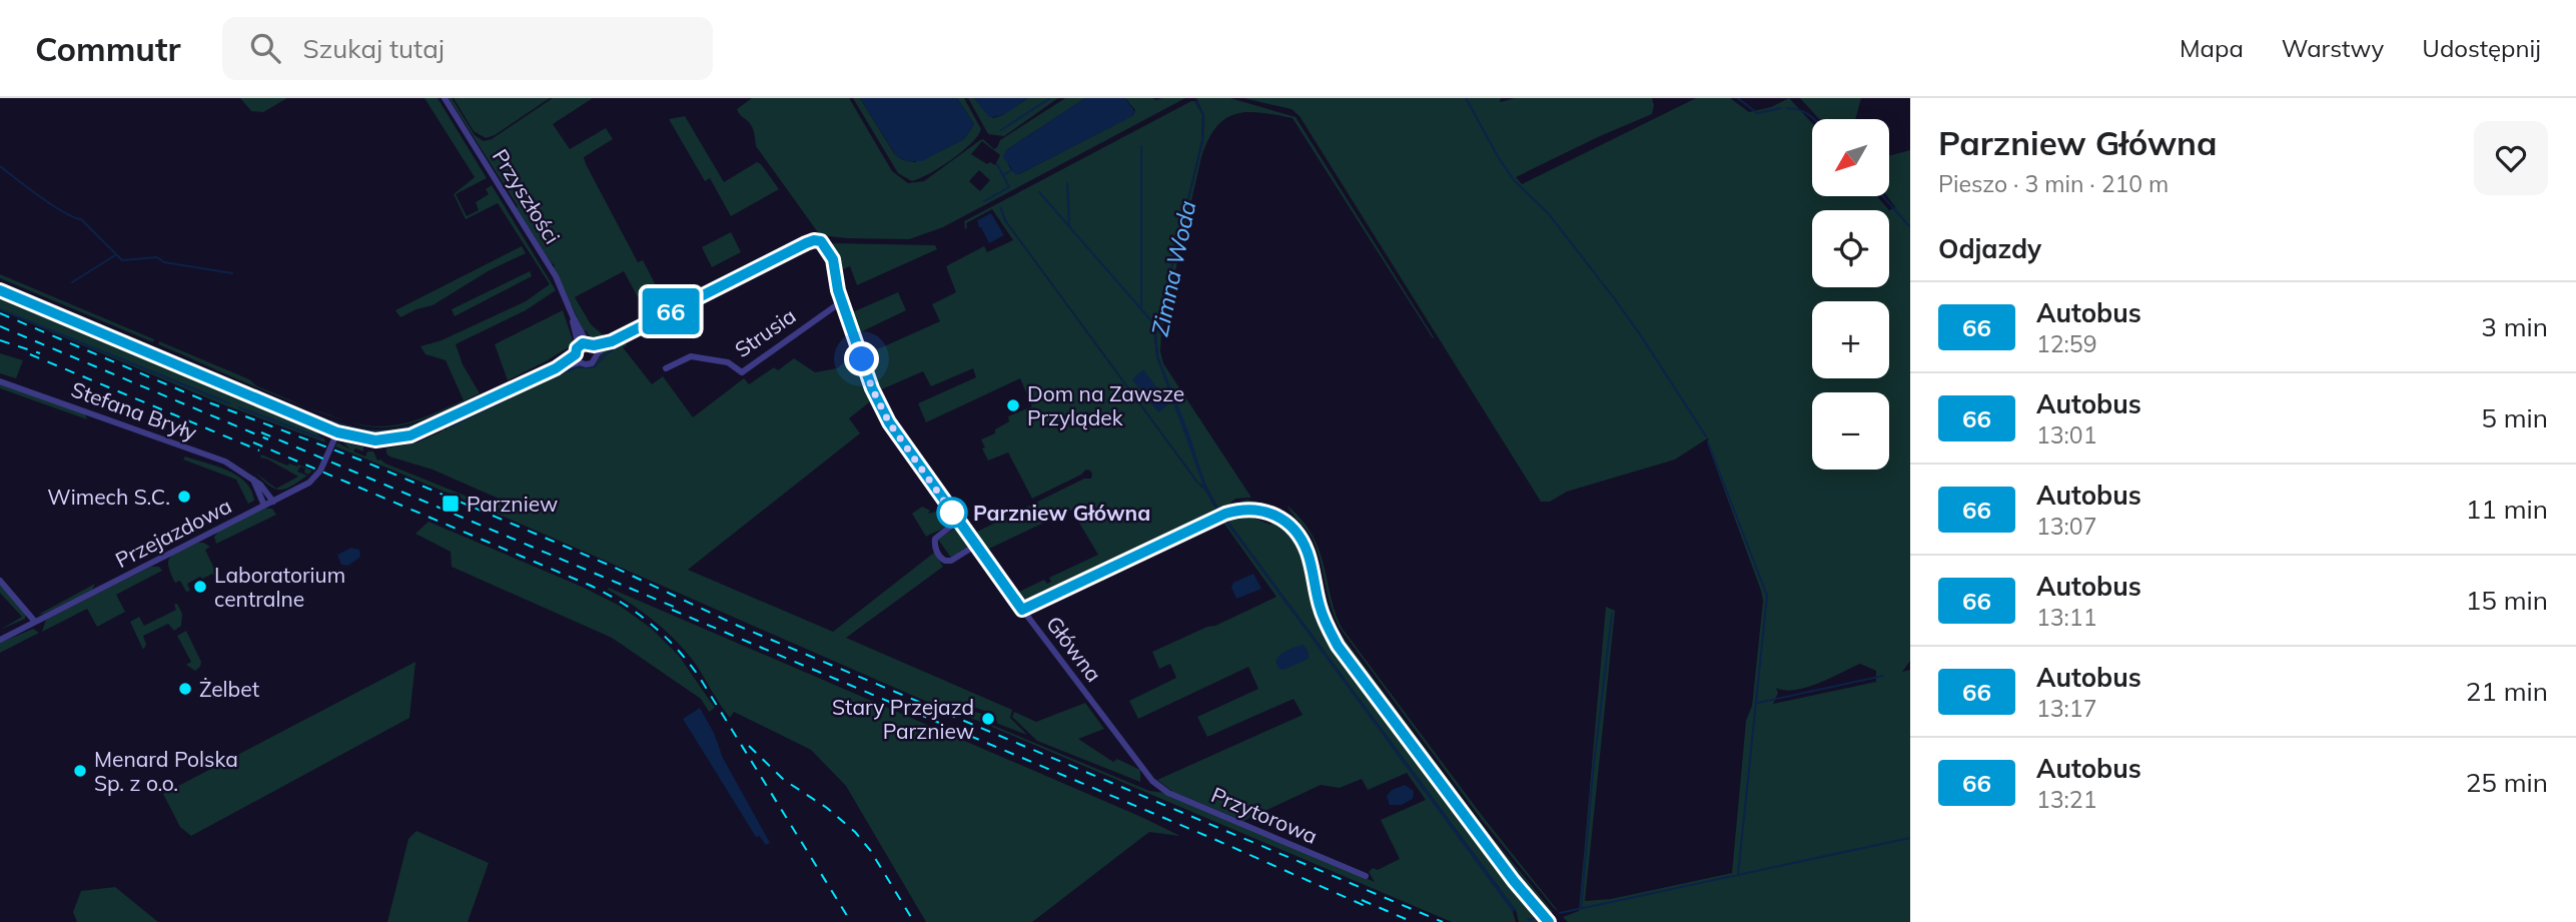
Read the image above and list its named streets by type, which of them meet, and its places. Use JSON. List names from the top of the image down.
{
  "streets": {
    "street": [
      "Przyszłości",
      "Strusia",
      "Stefana Bryły",
      "Przejazdowa",
      "Główna",
      "Przytorowa"
    ]
  },
  "crossings": [
    ["Strusia", "Główna"],
    ["Stefana Bryły", "Przejazdowa"],
    ["Główna", "Przytorowa"]
  ],
  "water": ["Zimna Woda"],
  "places": {
    "other": [
      "Dom na Zawsze Przylądek",
      "Wimech S.C.",
      "Parzniew Główna",
      "Laboratorium centralne",
      "Żelbet",
      "Stary Przejazd Parzniew",
      "Menard Polska Sp. z o.o."
    ],
    "transit": ["Parzniew"]
  },
  "lines": ["bus line 66"],
  "north": "bottom left",
  "page": {
    "header": "Commutr",
    "search": "Szukaj tutaj",
    "nav": ["Mapa", "Warstwy", "Udostępnij"],
    "on_map": "66",
    "heading": [
      ["Parzniew Główna", "Pieszo · 3 min · 210 m"],
      "Odjazdy"
    ],
    "map_buttons": ["+", "−"],
    "list": [
      {
        "mark": "66",
        "name": "Autobus",
        "note": "12:59",
        "value": "3 min"
      },
      {
        "mark": "66",
        "name": "Autobus",
        "note": "13:01",
        "value": "5 min"
      },
      {
        "mark": "66",
        "name": "Autobus",
        "note": "13:07",
        "value": "11 min"
      },
      {
        "mark": "66",
        "name": "Autobus",
        "note": "13:11",
        "value": "15 min"
      },
      {
        "mark": "66",
        "name": "Autobus",
        "note": "13:17",
        "value": "21 min"
      },
      {
        "mark": "66",
        "name": "Autobus",
        "note": "13:21",
        "value": "25 min"
      }
    ]
  }
}
